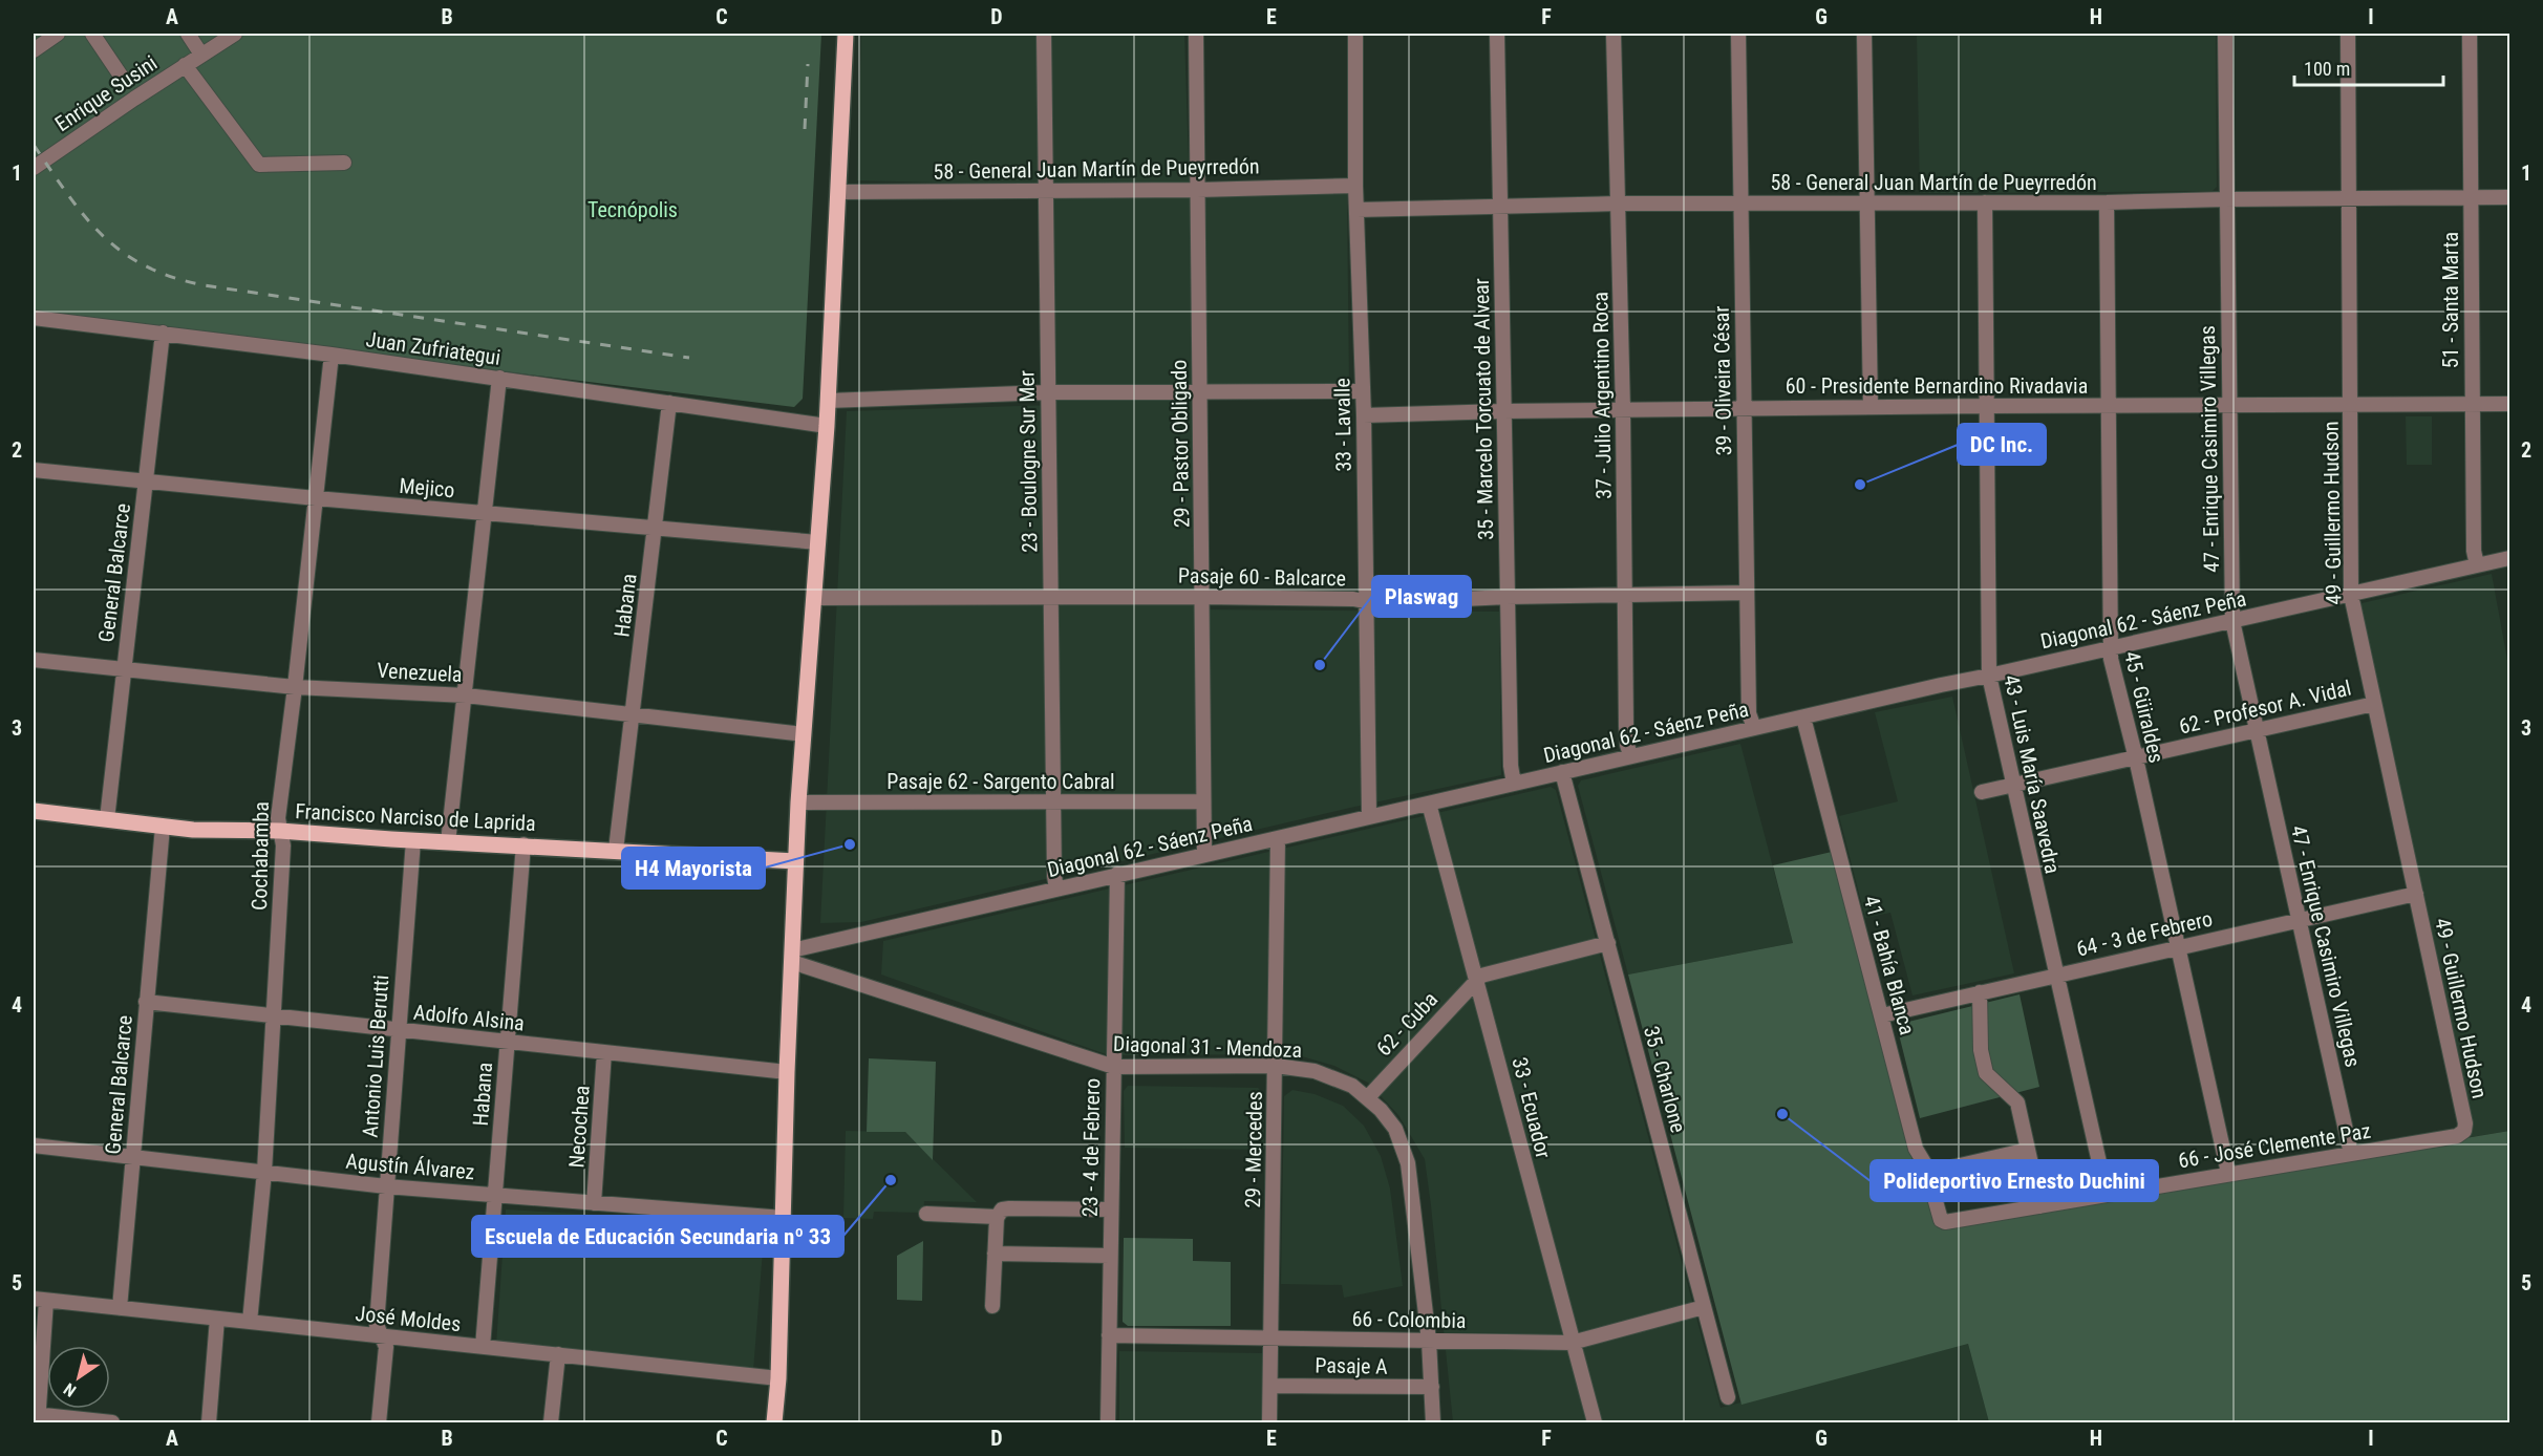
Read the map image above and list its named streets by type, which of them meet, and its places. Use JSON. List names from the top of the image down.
{
  "streets": {
    "main road": ["Francisco Narciso de Laprida"],
    "street": [
      "Enrique Susini",
      "58 - General Juan Martín de Pueyrredón",
      "51 - Santa Marta",
      "Juan Zufriategui",
      "39 - Oliveira César",
      "60 - Presidente Bernardino Rivadavia",
      "37 - Julio Argentino Roca",
      "35 - Marcelo Torcuato de Alvear",
      "33 - Lavalle",
      "29 - Pastor Obligado",
      "47 - Enrique Casimiro Villegas",
      "23 - Boulogne Sur Mer",
      "Mejico",
      "49 - Guillermo Hudson",
      "General Balcarce",
      "Pasaje 60 - Balcarce",
      "Habana",
      "Diagonal 62 - Sáenz Peña",
      "Venezuela",
      "45 - Güiraldes",
      "62 - Profesor A. Vidal",
      "43 - Luis María Saavedra",
      "Pasaje 62 - Sargento Cabral",
      "Cochabamba",
      "64 - 3 de Febrero",
      "41 - Bahía Blanca",
      "Adolfo Alsina",
      "62 - Cuba",
      "Diagonal 31 - Mendoza",
      "Antonio Luis Berutti",
      "35 - Charlone",
      "33 - Ecuador",
      "Necochea",
      "66 - José Clemente Paz",
      "23 - 4 de Febrero",
      "29 - Mercedes",
      "Agustín Álvarez",
      "José Moldes",
      "66 - Colombia",
      "Pasaje A"
    ]
  },
  "crossings": [
    ["58 - General Juan Martín de Pueyrredón", "51 - Santa Marta"],
    ["58 - General Juan Martín de Pueyrredón", "39 - Oliveira César"],
    ["58 - General Juan Martín de Pueyrredón", "37 - Julio Argentino Roca"],
    ["58 - General Juan Martín de Pueyrredón", "35 - Marcelo Torcuato de Alvear"],
    ["58 - General Juan Martín de Pueyrredón", "33 - Lavalle"],
    ["58 - General Juan Martín de Pueyrredón", "29 - Pastor Obligado"],
    ["58 - General Juan Martín de Pueyrredón", "47 - Enrique Casimiro Villegas"],
    ["58 - General Juan Martín de Pueyrredón", "23 - Boulogne Sur Mer"],
    ["58 - General Juan Martín de Pueyrredón", "49 - Guillermo Hudson"],
    ["58 - General Juan Martín de Pueyrredón", "45 - Güiraldes"],
    ["58 - General Juan Martín de Pueyrredón", "43 - Luis María Saavedra"],
    ["51 - Santa Marta", "60 - Presidente Bernardino Rivadavia"],
    ["51 - Santa Marta", "Diagonal 62 - Sáenz Peña"],
    ["Juan Zufriategui", "General Balcarce"],
    ["Juan Zufriategui", "Habana"],
    ["Juan Zufriategui", "Cochabamba"],
    ["39 - Oliveira César", "60 - Presidente Bernardino Rivadavia"],
    ["39 - Oliveira César", "Pasaje 60 - Balcarce"],
    ["39 - Oliveira César", "Diagonal 62 - Sáenz Peña"],
    ["60 - Presidente Bernardino Rivadavia", "37 - Julio Argentino Roca"],
    ["60 - Presidente Bernardino Rivadavia", "35 - Marcelo Torcuato de Alvear"],
    ["60 - Presidente Bernardino Rivadavia", "33 - Lavalle"],
    ["60 - Presidente Bernardino Rivadavia", "47 - Enrique Casimiro Villegas"],
    ["60 - Presidente Bernardino Rivadavia", "49 - Guillermo Hudson"],
    ["60 - Presidente Bernardino Rivadavia", "45 - Güiraldes"],
    ["60 - Presidente Bernardino Rivadavia", "43 - Luis María Saavedra"],
    ["37 - Julio Argentino Roca", "Pasaje 60 - Balcarce"],
    ["37 - Julio Argentino Roca", "Diagonal 62 - Sáenz Peña"],
    ["35 - Marcelo Torcuato de Alvear", "Pasaje 60 - Balcarce"],
    ["35 - Marcelo Torcuato de Alvear", "Diagonal 62 - Sáenz Peña"],
    ["33 - Lavalle", "Pasaje 60 - Balcarce"],
    ["33 - Lavalle", "Diagonal 62 - Sáenz Peña"],
    ["29 - Pastor Obligado", "Pasaje 60 - Balcarce"],
    ["29 - Pastor Obligado", "Diagonal 62 - Sáenz Peña"],
    ["29 - Pastor Obligado", "Pasaje 62 - Sargento Cabral"],
    ["47 - Enrique Casimiro Villegas", "Diagonal 62 - Sáenz Peña"],
    ["47 - Enrique Casimiro Villegas", "62 - Profesor A. Vidal"],
    ["47 - Enrique Casimiro Villegas", "64 - 3 de Febrero"],
    ["47 - Enrique Casimiro Villegas", "66 - José Clemente Paz"],
    ["23 - Boulogne Sur Mer", "Pasaje 60 - Balcarce"],
    ["23 - Boulogne Sur Mer", "Diagonal 62 - Sáenz Peña"],
    ["23 - Boulogne Sur Mer", "Pasaje 62 - Sargento Cabral"],
    ["Mejico", "General Balcarce"],
    ["Mejico", "Habana"],
    ["Mejico", "Cochabamba"],
    ["49 - Guillermo Hudson", "Diagonal 62 - Sáenz Peña"],
    ["49 - Guillermo Hudson", "62 - Profesor A. Vidal"],
    ["49 - Guillermo Hudson", "64 - 3 de Febrero"],
    ["49 - Guillermo Hudson", "66 - José Clemente Paz"],
    ["General Balcarce", "Venezuela"],
    ["General Balcarce", "Francisco Narciso de Laprida"],
    ["General Balcarce", "Adolfo Alsina"],
    ["General Balcarce", "Agustín Álvarez"],
    ["General Balcarce", "José Moldes"],
    ["Habana", "Venezuela"],
    ["Habana", "Francisco Narciso de Laprida"],
    ["Habana", "Adolfo Alsina"],
    ["Habana", "Agustín Álvarez"],
    ["Habana", "José Moldes"],
    ["Diagonal 62 - Sáenz Peña", "45 - Güiraldes"],
    ["Diagonal 62 - Sáenz Peña", "43 - Luis María Saavedra"],
    ["Diagonal 62 - Sáenz Peña", "41 - Bahía Blanca"],
    ["Diagonal 62 - Sáenz Peña", "Diagonal 31 - Mendoza"],
    ["Diagonal 62 - Sáenz Peña", "35 - Charlone"],
    ["Diagonal 62 - Sáenz Peña", "33 - Ecuador"],
    ["Diagonal 62 - Sáenz Peña", "23 - 4 de Febrero"],
    ["Diagonal 62 - Sáenz Peña", "29 - Mercedes"],
    ["Venezuela", "Cochabamba"],
    ["45 - Güiraldes", "62 - Profesor A. Vidal"],
    ["45 - Güiraldes", "64 - 3 de Febrero"],
    ["45 - Güiraldes", "66 - José Clemente Paz"],
    ["62 - Profesor A. Vidal", "43 - Luis María Saavedra"],
    ["43 - Luis María Saavedra", "64 - 3 de Febrero"],
    ["43 - Luis María Saavedra", "66 - José Clemente Paz"],
    ["Francisco Narciso de Laprida", "Cochabamba"],
    ["Francisco Narciso de Laprida", "Antonio Luis Berutti"],
    ["Cochabamba", "Adolfo Alsina"],
    ["Cochabamba", "Agustín Álvarez"],
    ["Cochabamba", "José Moldes"],
    ["64 - 3 de Febrero", "41 - Bahía Blanca"],
    ["41 - Bahía Blanca", "66 - José Clemente Paz"],
    ["Adolfo Alsina", "Antonio Luis Berutti"],
    ["Adolfo Alsina", "Necochea"],
    ["62 - Cuba", "Diagonal 31 - Mendoza"],
    ["62 - Cuba", "33 - Ecuador"],
    ["Diagonal 31 - Mendoza", "23 - 4 de Febrero"],
    ["Diagonal 31 - Mendoza", "29 - Mercedes"],
    ["Diagonal 31 - Mendoza", "66 - Colombia"],
    ["Diagonal 31 - Mendoza", "Pasaje A"],
    ["Antonio Luis Berutti", "Agustín Álvarez"],
    ["Antonio Luis Berutti", "José Moldes"],
    ["35 - Charlone", "66 - Colombia"],
    ["33 - Ecuador", "66 - Colombia"],
    ["Necochea", "Agustín Álvarez"],
    ["23 - 4 de Febrero", "66 - Colombia"],
    ["29 - Mercedes", "66 - Colombia"],
    ["29 - Mercedes", "Pasaje A"]
  ],
  "parks": ["Tecnópolis"],
  "places": [
    "DC Inc.",
    "Plaswag",
    "H4 Mayorista",
    "Polideportivo Ernesto Duchini",
    "Escuela de Educación Secundaria nº 33"
  ],
  "scale_bar": "100 m",
  "north": "bottom left",
  "grid": {
    "columns": [
      "A",
      "B",
      "C",
      "D",
      "E",
      "F",
      "G",
      "H",
      "I"
    ],
    "rows": [
      "1",
      "2",
      "3",
      "4",
      "5"
    ]
  }
}
